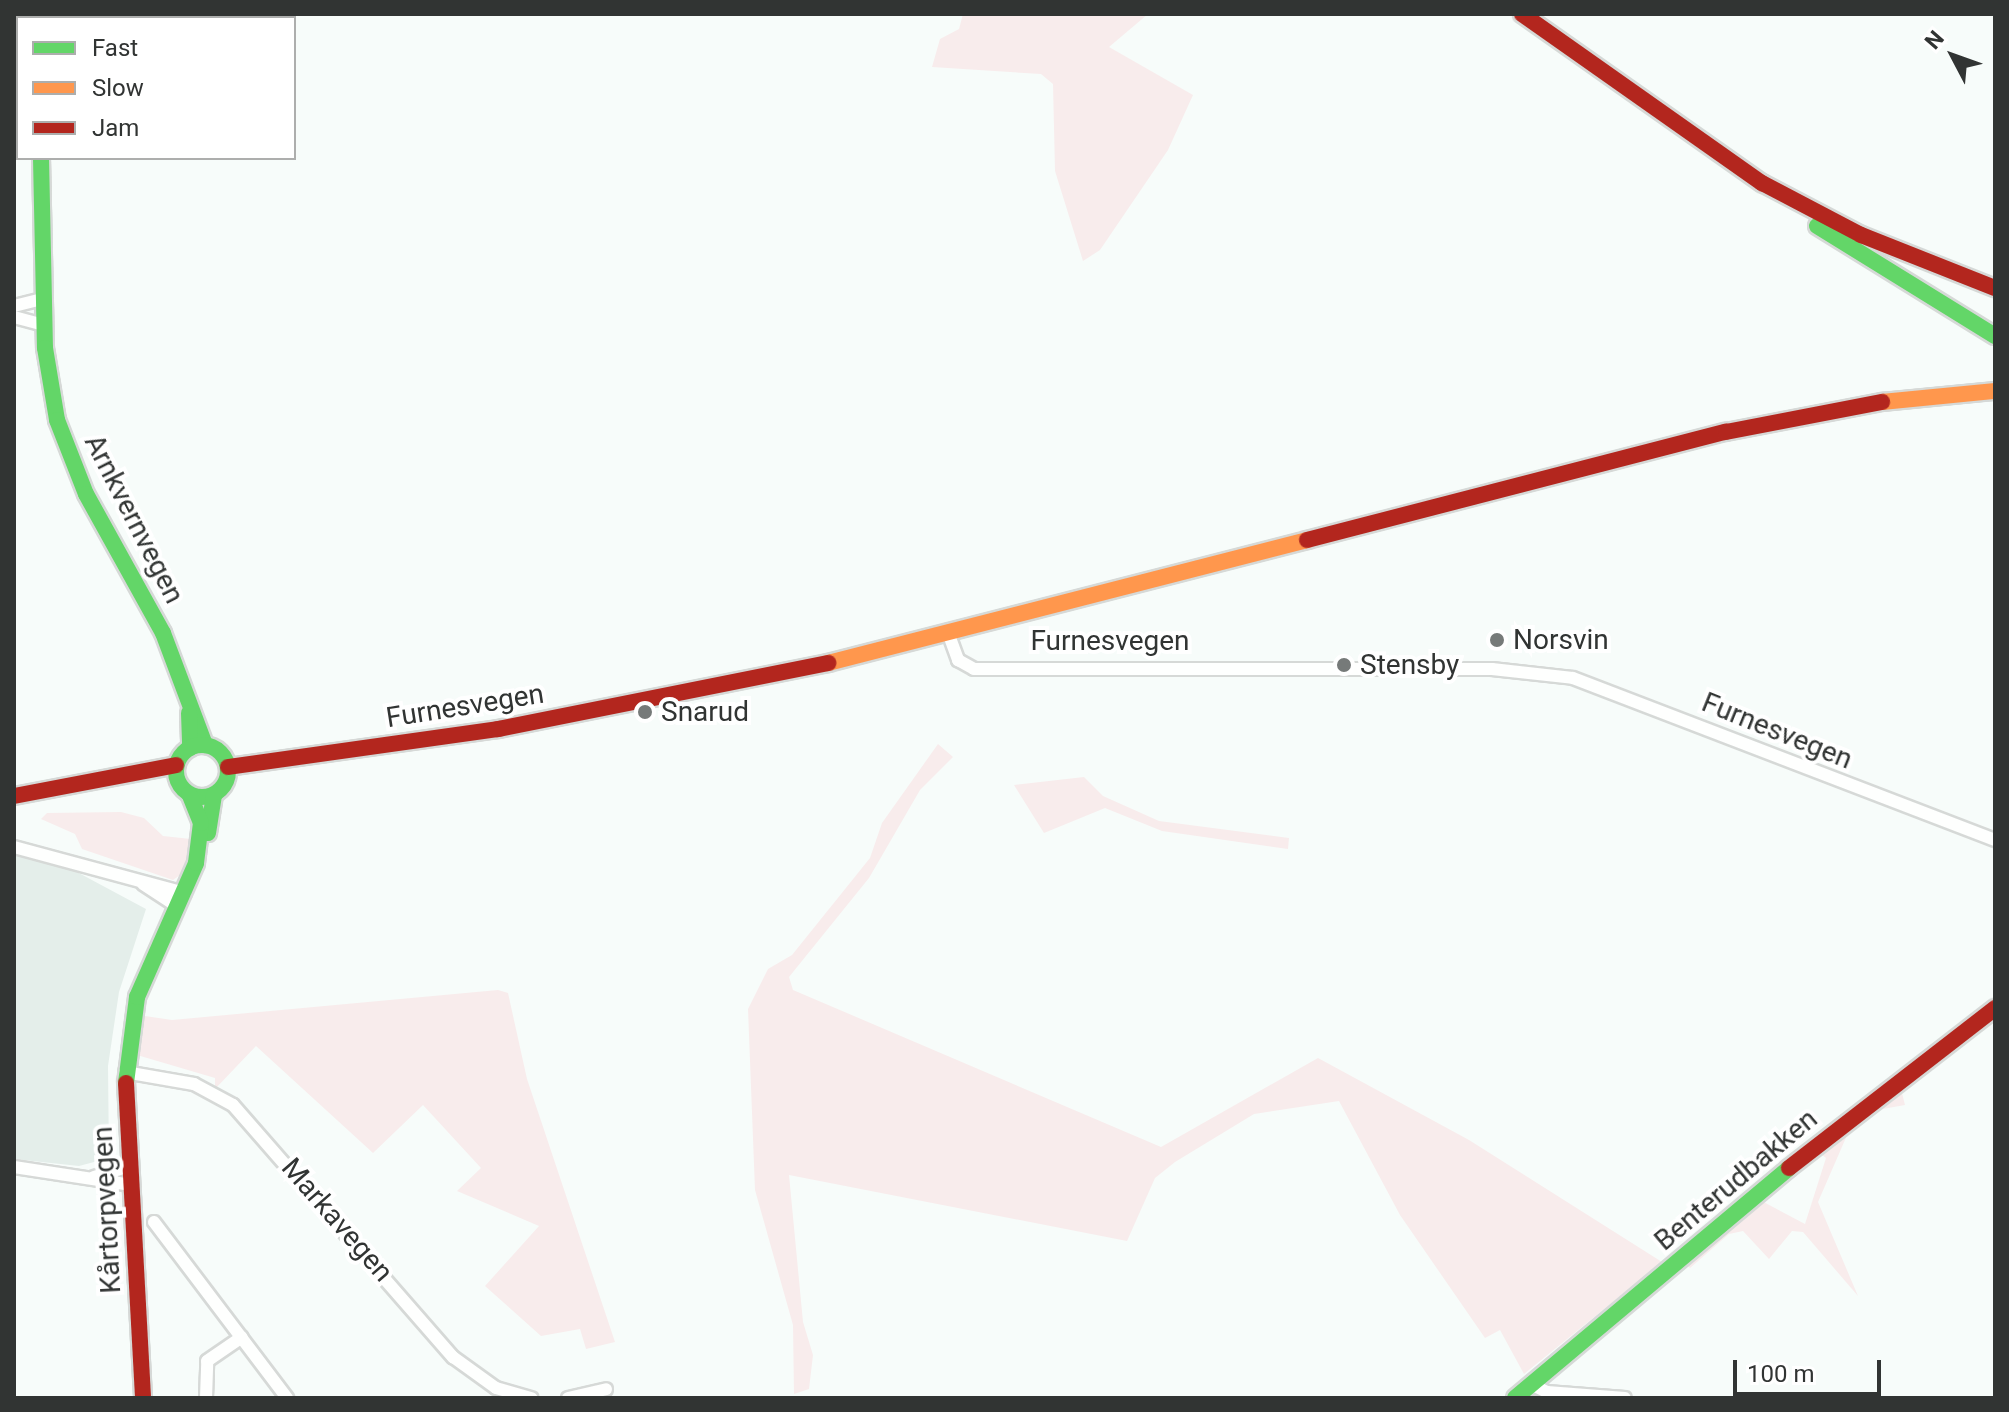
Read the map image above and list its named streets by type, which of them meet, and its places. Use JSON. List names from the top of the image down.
{
  "streets": {
    "main road": [
      "Arnkvernvegen",
      "Furnesvegen",
      "Benterudbakken",
      "Kårtorpvegen"
    ],
    "street": ["Markavegen"]
  },
  "crossings": [
    ["Furnesvegen", "Kårtorpvegen"],
    ["Kårtorpvegen", "Markavegen"]
  ],
  "places": ["Norsvin", "Stensby", "Snarud"],
  "legend": ["Fast", "Slow", "Jam"],
  "scale_bar": "100 m",
  "north": "top left"
}
